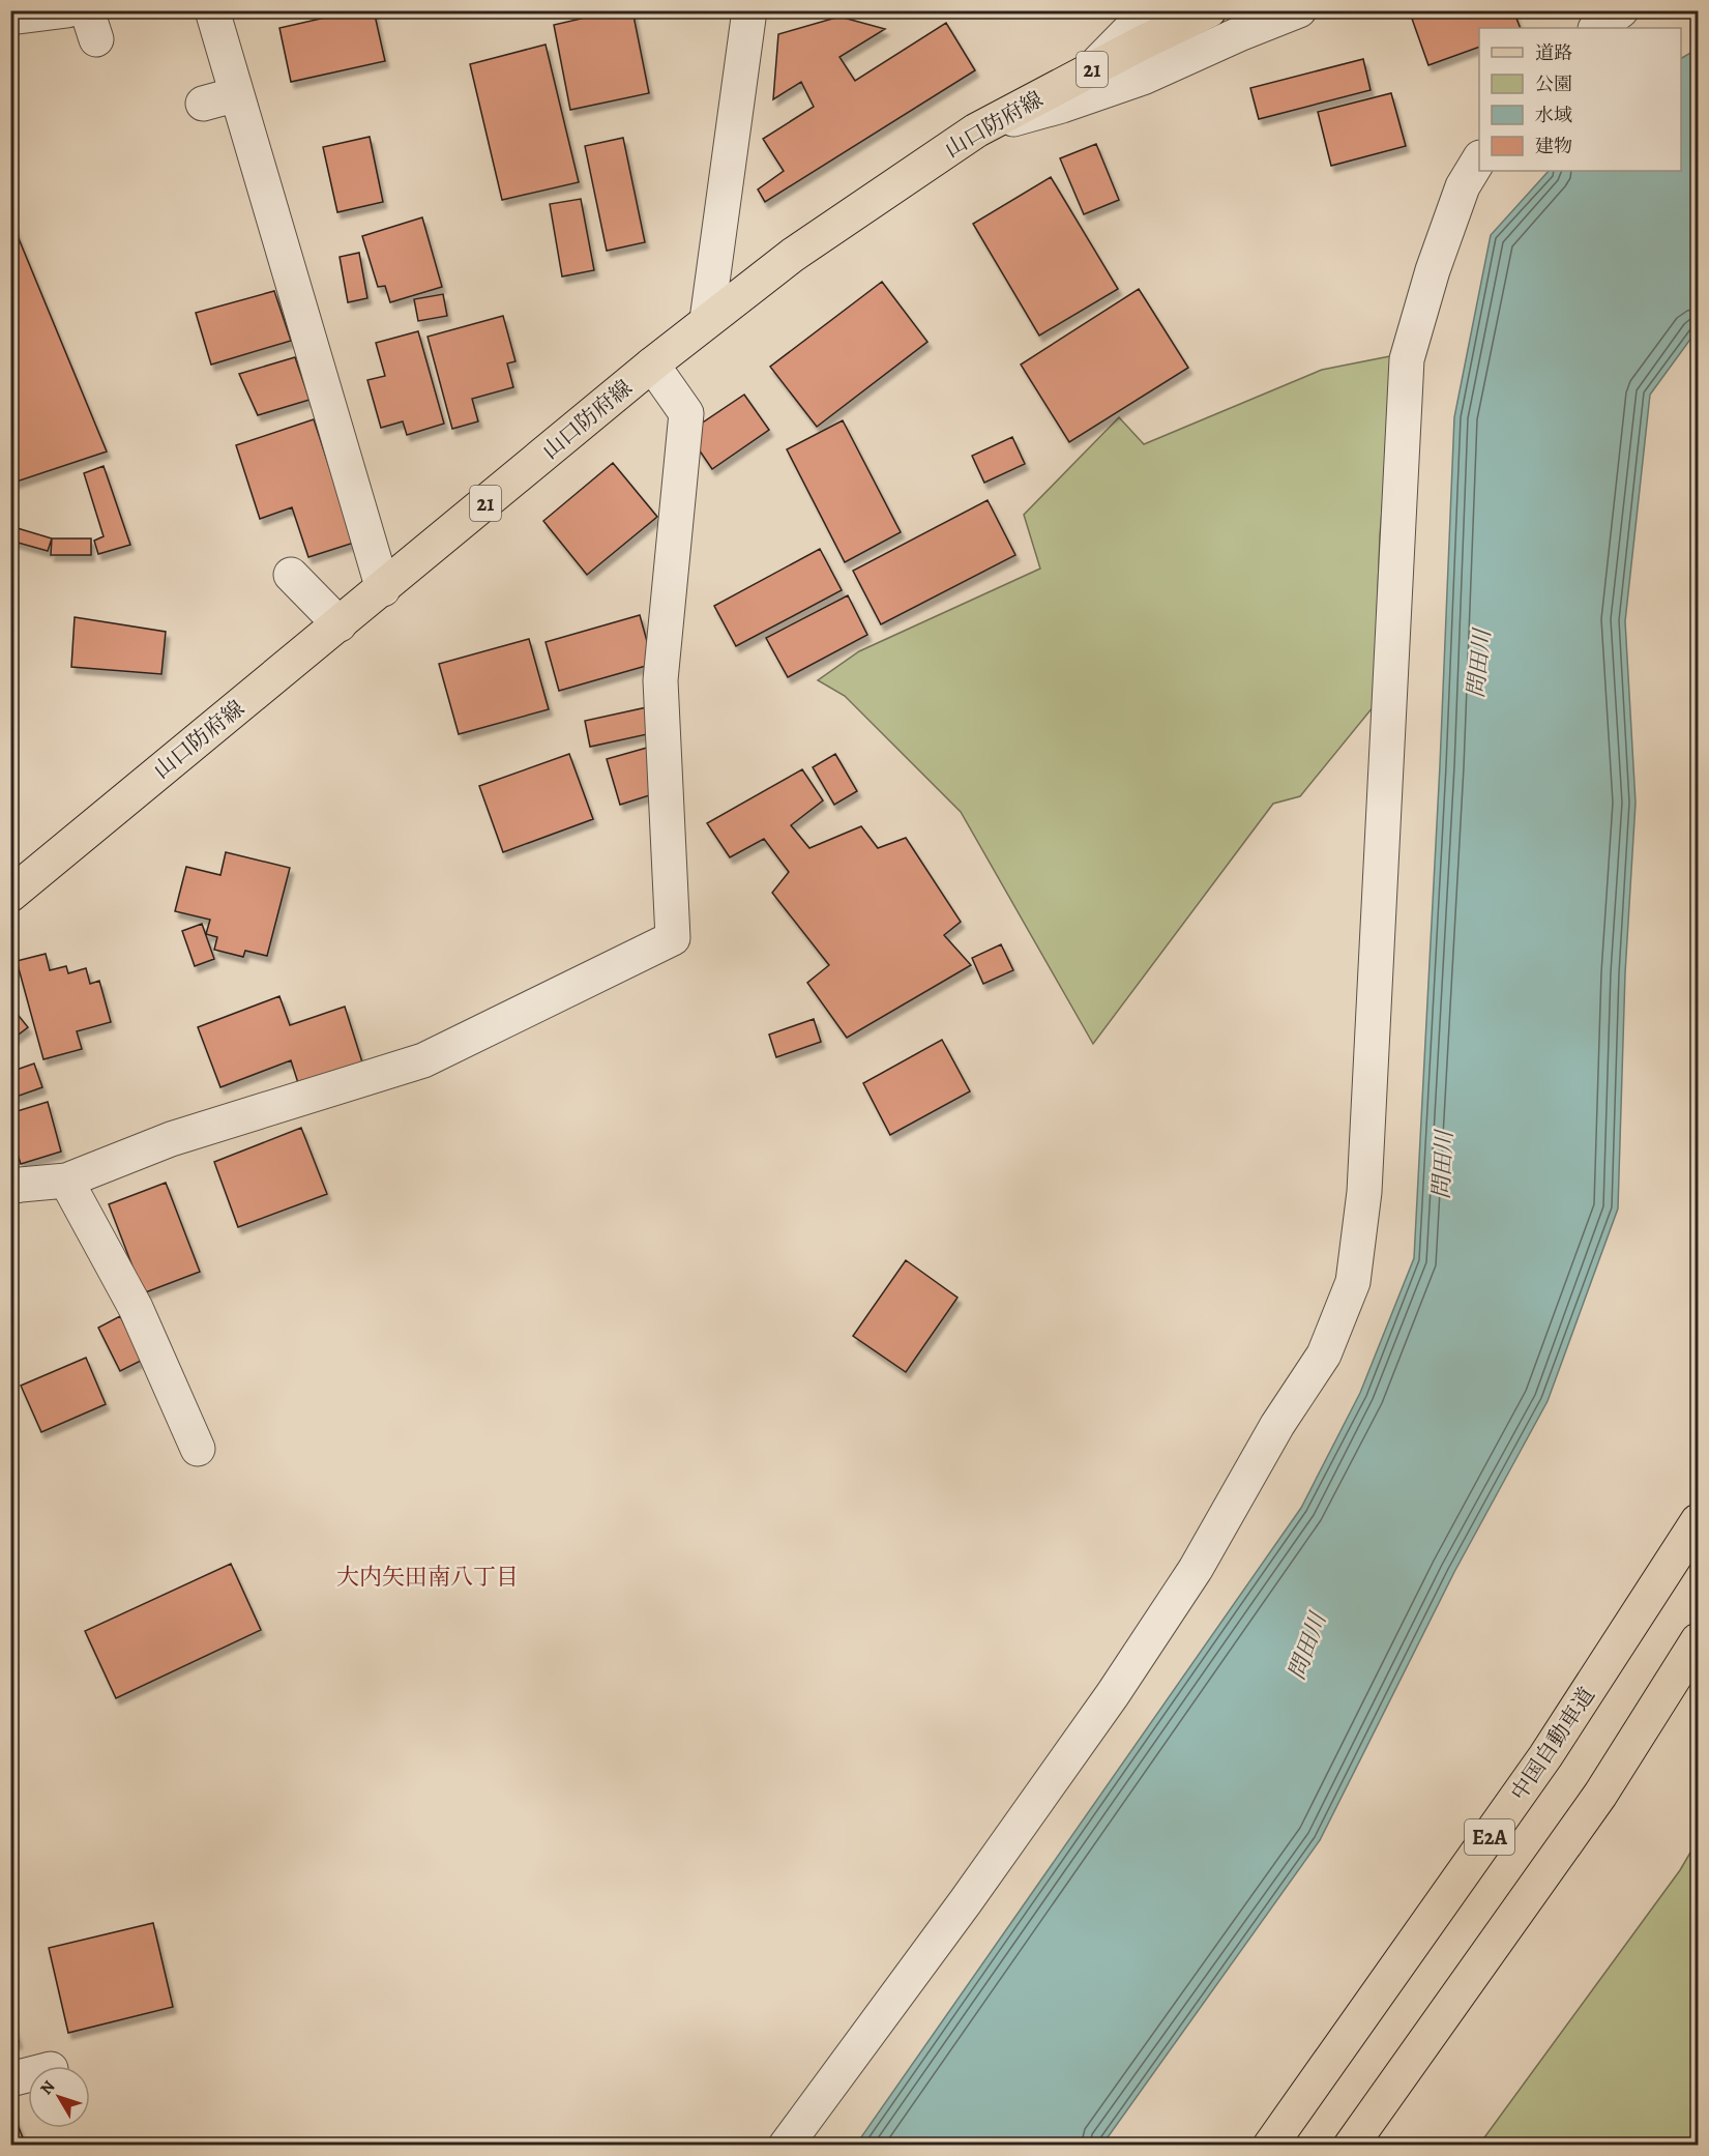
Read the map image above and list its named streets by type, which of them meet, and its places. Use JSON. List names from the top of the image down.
{
  "streets": {
    "main road": [
      "21",
      "山口防府線",
      "中国自動車道",
      "E2A"
    ]
  },
  "districts": ["大内矢田南八丁目"],
  "water": ["問田川"],
  "legend": [
    "道路",
    "公園",
    "水域",
    "建物"
  ],
  "north": "top left"
}
